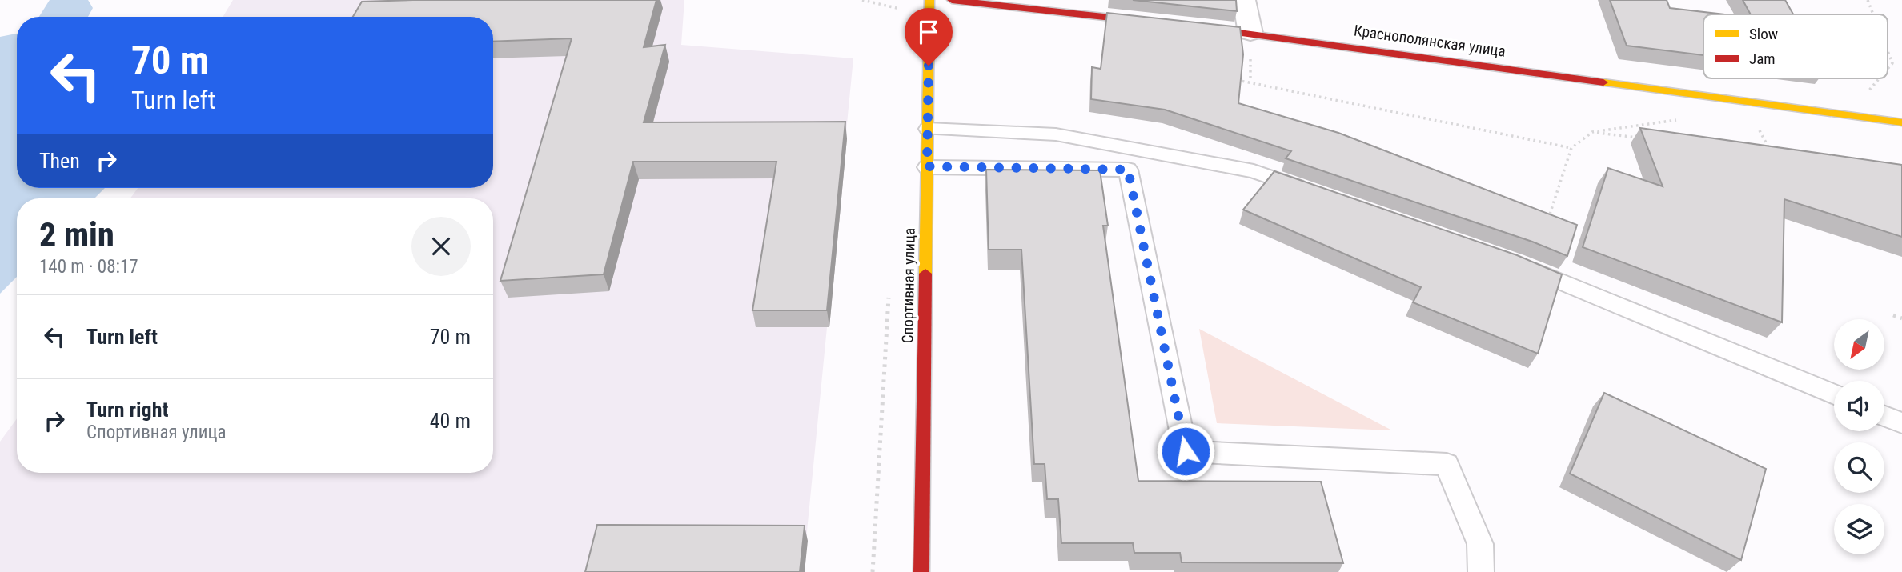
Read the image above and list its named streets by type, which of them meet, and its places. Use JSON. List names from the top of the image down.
{
  "streets": {
    "street": ["Краснополянская улица", "Спортивная улица"]
  },
  "legend": ["Slow", "Jam"],
  "north": "bottom left",
  "page": {
    "turn": ["70 m", "Turn left"],
    "then": "Then",
    "heading": ["2 min", "140 m · 08:17"],
    "list": [
      {
        "name": "Turn left",
        "value": "70 m"
      },
      {
        "name": "Turn right",
        "note": "Спортивная улица",
        "value": "40 m"
      }
    ]
  }
}
